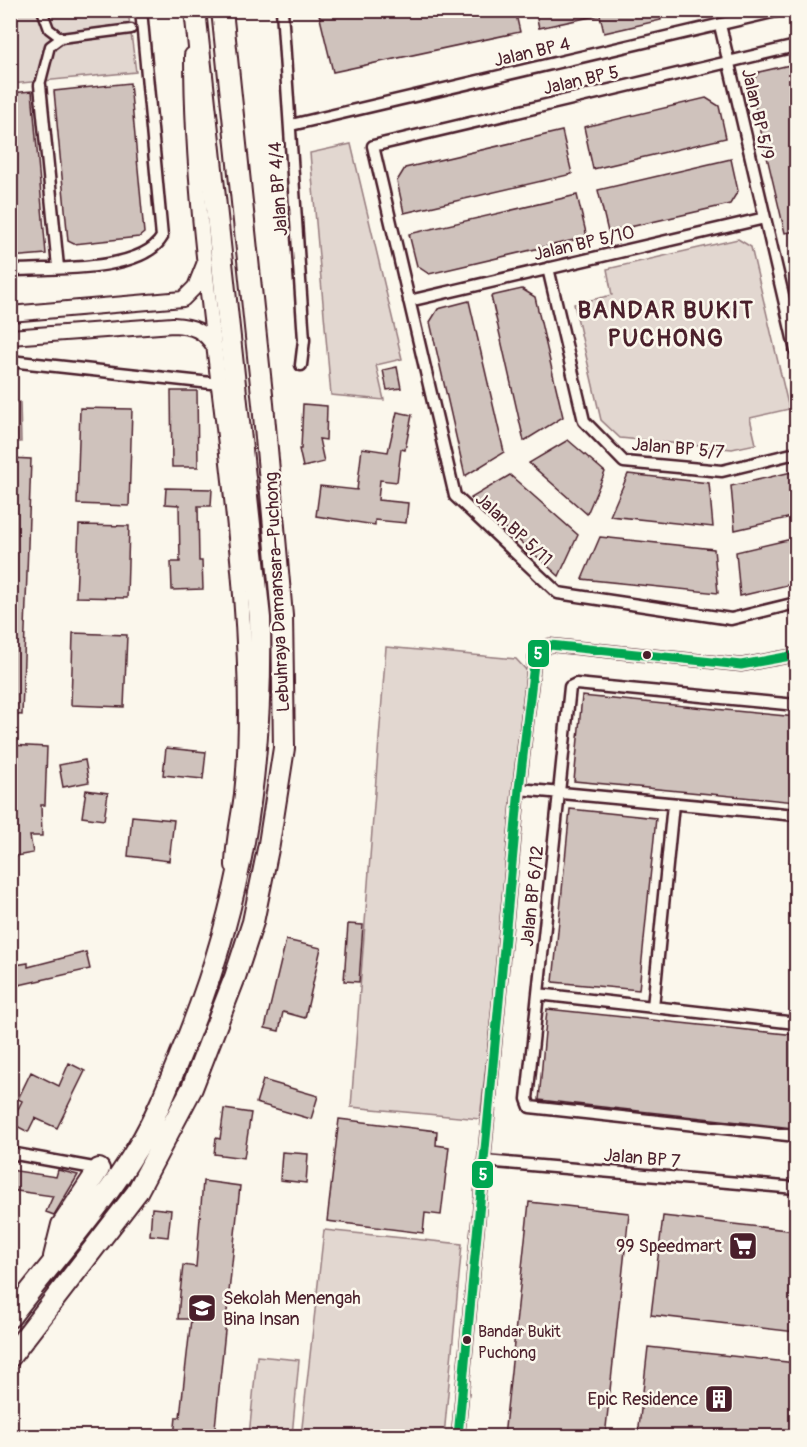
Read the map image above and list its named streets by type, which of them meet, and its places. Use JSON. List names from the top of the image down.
{
  "streets": {
    "highway": ["Lebuhraya Damansara–Puchong"],
    "street": [
      "Jalan BP 4",
      "Jalan BP 5",
      "Jalan BP 5/9",
      "Jalan BP 4/4",
      "Jalan BP 5/10",
      "Jalan BP 5/7",
      "Jalan BP 5/11",
      "Jalan BP 6/12",
      "Jalan BP 7"
    ]
  },
  "crossings": [
    ["Jalan BP 4", "Jalan BP 5/9"],
    ["Jalan BP 4", "Jalan BP 4/4"],
    ["Jalan BP 5", "Jalan BP 5/9"],
    ["Jalan BP 5", "Jalan BP 5/11"],
    ["Jalan BP 5/9", "Jalan BP 5/10"],
    ["Jalan BP 5/10", "Jalan BP 5/7"],
    ["Jalan BP 5/10", "Jalan BP 5/11"]
  ],
  "districts": ["BANDAR BUKIT PUCHONG"],
  "places": {
    "supermarket": ["99 Speedmart"],
    "school or university": ["Sekolah Menengah Bina Insan"],
    "other": ["Bandar Bukit Puchong"],
    "building": ["Epic Residence"]
  },
  "lines": ["transit line 5"]
}
